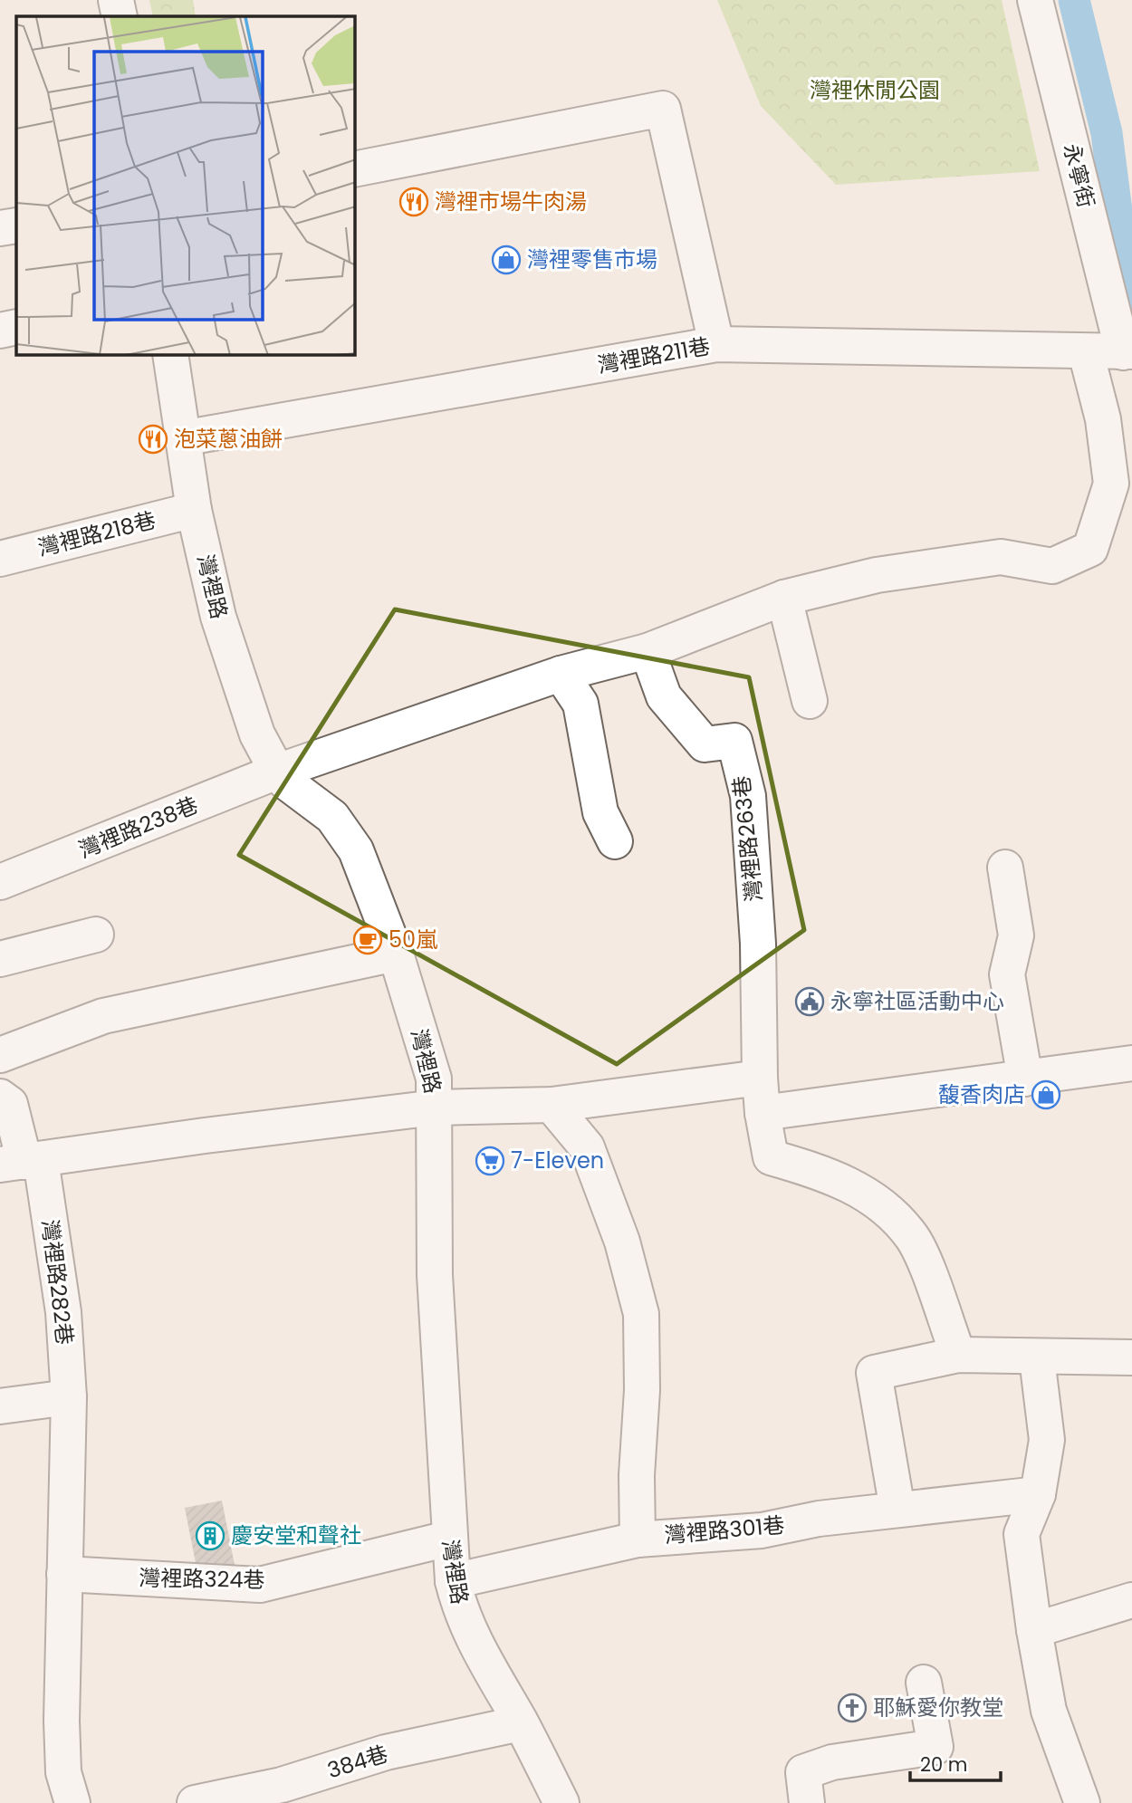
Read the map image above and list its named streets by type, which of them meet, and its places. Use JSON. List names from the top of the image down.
{
  "streets": {
    "street": [
      "永寧街",
      "灣裡路211巷",
      "灣裡路218巷",
      "灣裡路",
      "灣裡路238巷",
      "灣裡路263巷",
      "灣裡路282巷",
      "灣裡路301巷",
      "灣裡路324巷",
      "384巷"
    ]
  },
  "crossings": [
    ["永寧街", "灣裡路211巷"],
    ["灣裡路211巷", "灣裡路"],
    ["灣裡路211巷", "灣裡路238巷"],
    ["灣裡路218巷", "灣裡路"],
    ["灣裡路", "灣裡路238巷"],
    ["灣裡路", "灣裡路301巷"],
    ["灣裡路", "灣裡路324巷"],
    ["灣裡路", "384巷"],
    ["灣裡路238巷", "灣裡路263巷"],
    ["灣裡路282巷", "灣裡路324巷"]
  ],
  "parks": ["灣裡休閒公園"],
  "places": {
    "restaurant": ["灣裡市場牛肉湯", "泡菜蔥油餅"],
    "shop": ["灣裡零售市場", "馥香肉店"],
    "cafe": ["50嵐"],
    "public building": ["永寧社區活動中心"],
    "supermarket": ["7-Eleven"],
    "building": ["慶安堂和聲社"],
    "church": ["耶穌愛你教堂"]
  },
  "scale_bar": "20 m"
}
